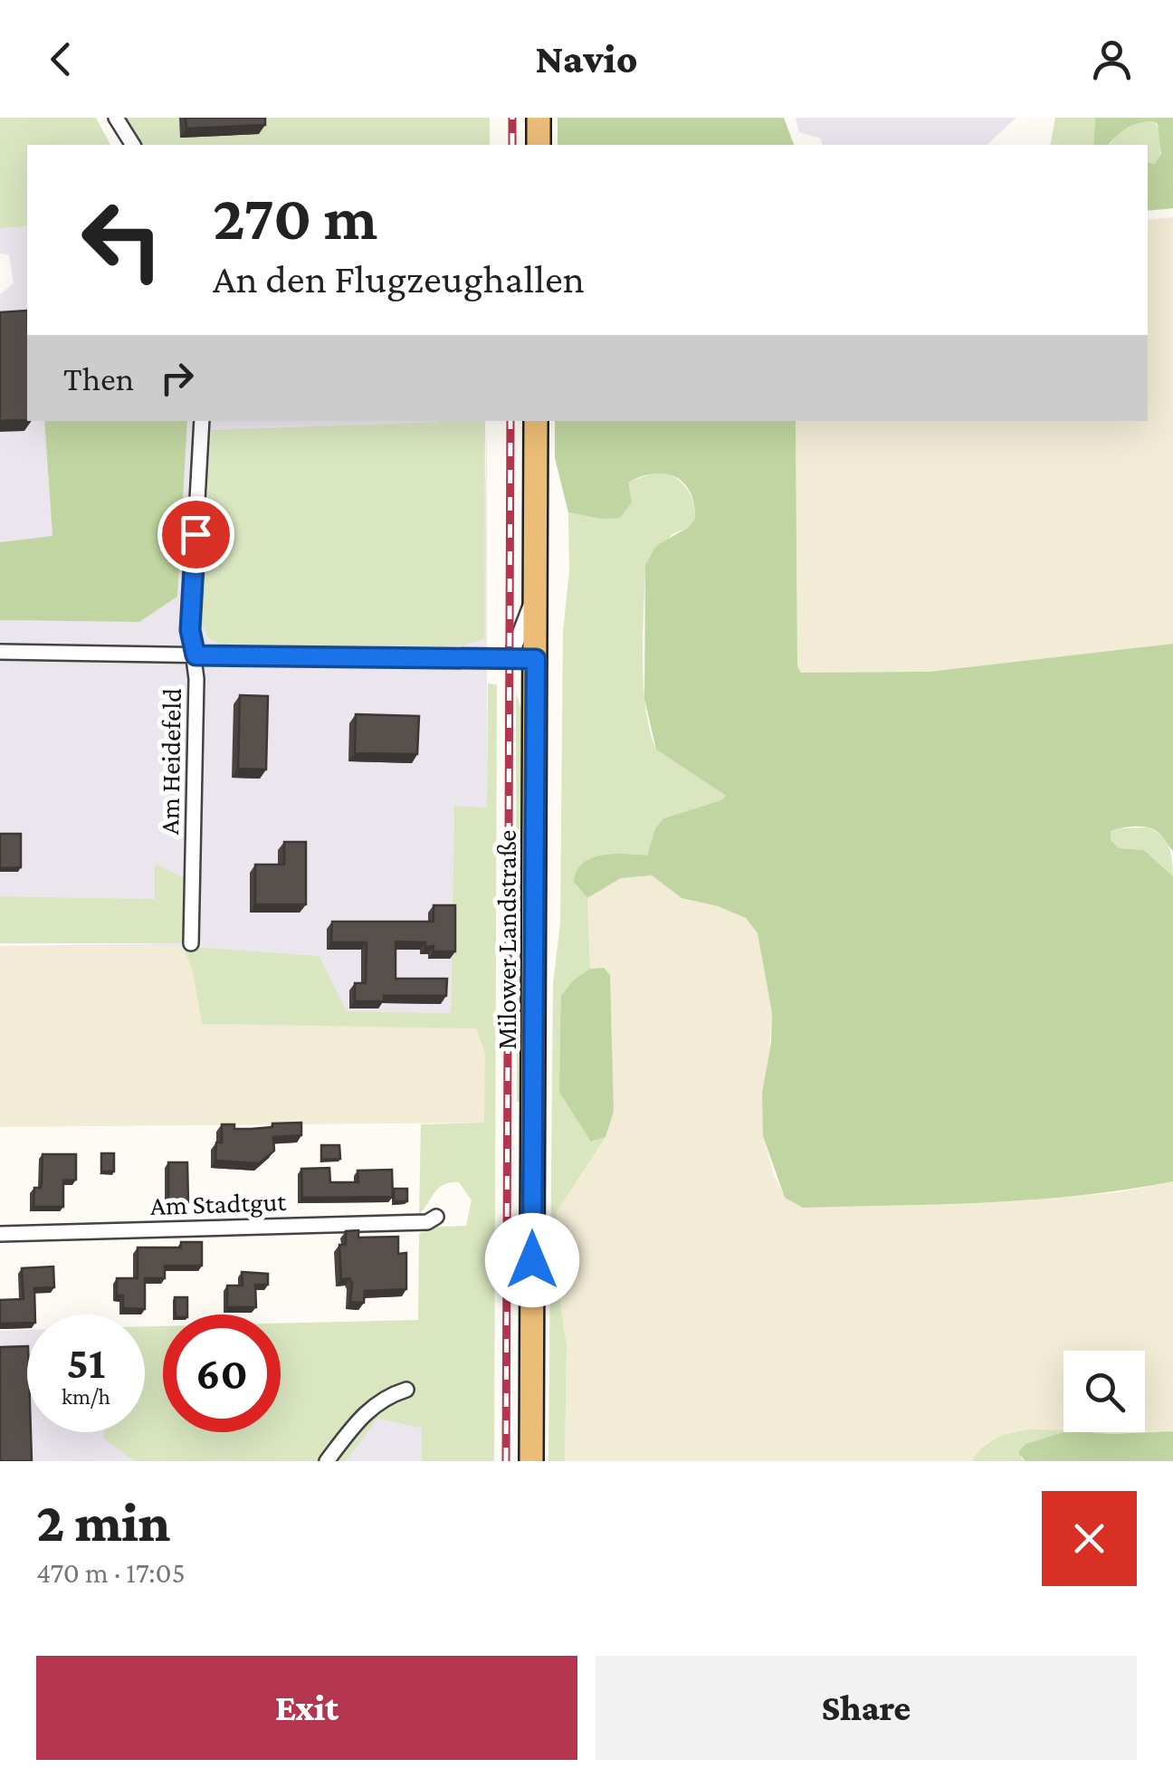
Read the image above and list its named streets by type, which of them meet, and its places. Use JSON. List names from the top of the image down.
{
  "streets": {
    "main road": ["Milower Landstraße"],
    "street": ["Am Heidefeld", "Am Stadtgut"]
  },
  "page": {
    "header": "Navio",
    "turn": ["270 m", "An den Flugzeughallen"],
    "then": "Then",
    "speed": "51 km/h",
    "limit": "60",
    "heading": ["2 min", "470 m · 17:05"],
    "buttons": ["Exit", "Share"]
  }
}
